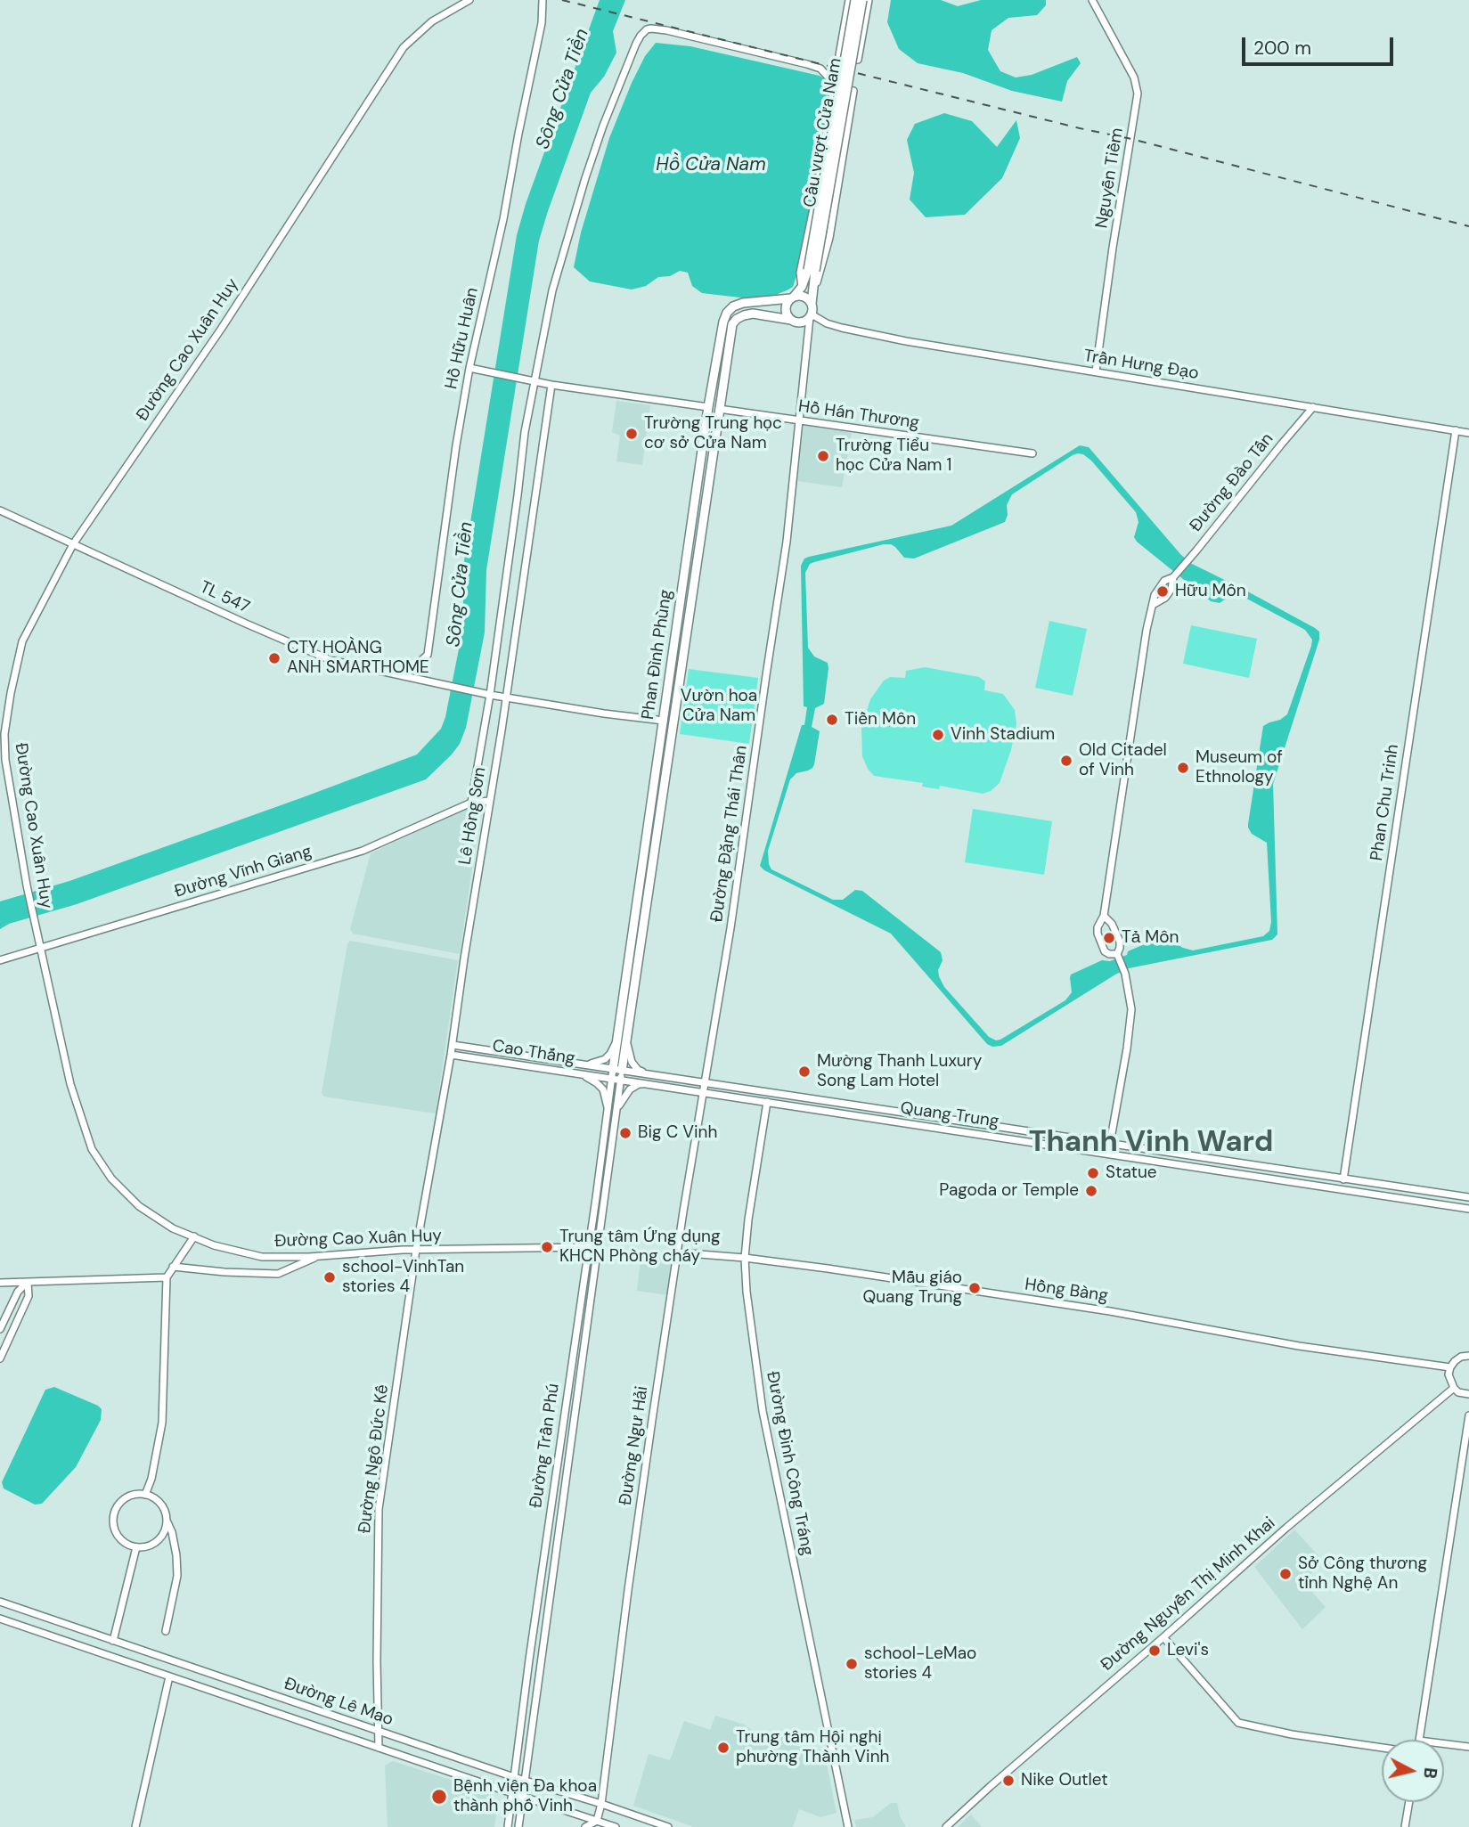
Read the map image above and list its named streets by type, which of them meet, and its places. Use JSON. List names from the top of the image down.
{
  "streets": {
    "highway": ["Cầu vượt Cửa Nam", "Phan Đình Phùng"],
    "street": [
      "Nguyễn Tiềm",
      "Hồ Hữu Huân",
      "Đường Cao Xuân Huy",
      "Trần Hưng Đạo",
      "Hồ Hán Thương",
      "Đường Đào Tấn",
      "TL 547",
      "Phan Chu Trinh",
      "Lê Hồng Sơn",
      "Đường Đặng Thái Thân",
      "Đường Vĩnh Giang",
      "Cao Thắng",
      "Quang Trung",
      "Hồng Bàng",
      "Đường Trần Phú",
      "Đường Ngư Hải",
      "Đường Ngô Đức Kế",
      "Đường Đinh Công Tráng",
      "Đường Nguyễn Thị Minh Khai",
      "Đường Lê Mao"
    ]
  },
  "crossings": [
    ["Nguyễn Tiềm", "Trần Hưng Đạo"],
    ["Hồ Hữu Huân", "TL 547"],
    ["Đường Cao Xuân Huy", "TL 547"],
    ["Đường Cao Xuân Huy", "Lê Hồng Sơn"],
    ["Đường Cao Xuân Huy", "Đường Vĩnh Giang"],
    ["Đường Cao Xuân Huy", "Đường Trần Phú"],
    ["Đường Cao Xuân Huy", "Đường Ngô Đức Kế"],
    ["Trần Hưng Đạo", "Đường Đào Tấn"],
    ["Trần Hưng Đạo", "Phan Đình Phùng"],
    ["Trần Hưng Đạo", "Phan Chu Trinh"],
    ["Trần Hưng Đạo", "Đường Đặng Thái Thân"],
    ["Hồ Hán Thương", "Phan Đình Phùng"],
    ["Hồ Hán Thương", "Đường Đặng Thái Thân"],
    ["Đường Đào Tấn", "Quang Trung"],
    ["Phan Đình Phùng", "Đường Đặng Thái Thân"],
    ["Phan Đình Phùng", "Quang Trung"],
    ["Phan Đình Phùng", "Đường Trần Phú"],
    ["Phan Chu Trinh", "Quang Trung"],
    ["Lê Hồng Sơn", "Đường Vĩnh Giang"],
    ["Lê Hồng Sơn", "Cao Thắng"],
    ["Lê Hồng Sơn", "Quang Trung"],
    ["Lê Hồng Sơn", "Đường Ngô Đức Kế"],
    ["Đường Đặng Thái Thân", "Quang Trung"],
    ["Đường Đặng Thái Thân", "Đường Ngư Hải"],
    ["Cao Thắng", "Quang Trung"],
    ["Cao Thắng", "Đường Trần Phú"],
    ["Quang Trung", "Đường Trần Phú"],
    ["Quang Trung", "Đường Ngư Hải"],
    ["Quang Trung", "Đường Đinh Công Tráng"],
    ["Hồng Bàng", "Đường Ngư Hải"],
    ["Hồng Bàng", "Đường Đinh Công Tráng"],
    ["Đường Trần Phú", "Đường Lê Mao"],
    ["Đường Ngư Hải", "Đường Lê Mao"],
    ["Đường Ngô Đức Kế", "Đường Lê Mao"]
  ],
  "districts": ["Thanh Vinh Ward"],
  "water": ["Sông Cửa Tiền", "Hồ Cửa Nam"],
  "parks": ["Vườn hoa Cửa Nam"],
  "places": [
    "Trường Trung học cơ sở Cửa Nam",
    "Trường Tiểu học Cửa Nam 1",
    "Hữu Môn",
    "CTY HOÀNG ANH SMARTHOME",
    "Tiền Môn",
    "Vinh Stadium",
    "Old Citadel of Vinh",
    "Museum of Ethnology",
    "Tả Môn",
    "Mường Thanh Luxury Song Lam Hotel",
    "Big C Vinh",
    "Statue",
    "Pagoda or Temple",
    "Trung tâm Ứng dụng KHCN Phòng cháy",
    "school-VinhTan stories 4",
    "Mẫu giáo Quang Trung",
    "Sở Công thương tỉnh Nghệ An",
    "Levi's",
    "school-LeMao stories 4",
    "Trung tâm Hội nghị phường Thành Vinh",
    "Nike Outlet",
    "Bệnh viện Đa khoa thành phố Vinh"
  ],
  "scale_bar": "200 m",
  "north": "right"
}
